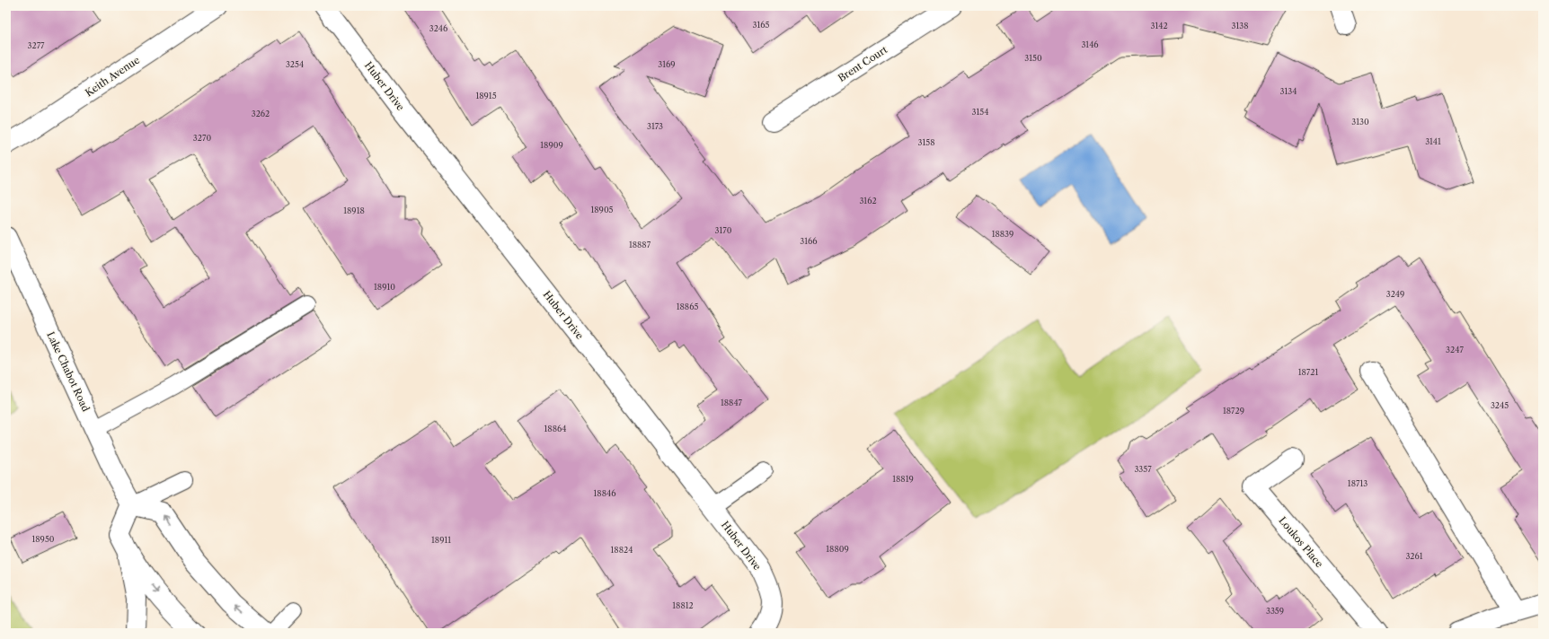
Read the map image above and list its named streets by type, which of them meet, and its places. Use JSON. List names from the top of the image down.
{
  "streets": {
    "street": [
      "Brent Court",
      "Keith Avenue",
      "Huber Drive",
      "Lake Chabot Road",
      "Loukos Place"
    ]
  },
  "house_numbers": [
    "3165",
    "3142",
    "3138",
    "3246",
    "3146",
    "3277",
    "3150",
    "3254",
    "3169",
    "3134",
    "18915",
    "3154",
    "3262",
    "3130",
    "3173",
    "3270",
    "3141",
    "3158",
    "18909",
    "3162",
    "18905",
    "18918",
    "3170",
    "18839",
    "3166",
    "18887",
    "18910",
    "3249",
    "18865",
    "3247",
    "18721",
    "18847",
    "3245",
    "18729",
    "18864",
    "3357",
    "18819",
    "18713",
    "18846",
    "18950",
    "18911",
    "18809",
    "18824",
    "3261",
    "18812",
    "3359"
  ]
}
